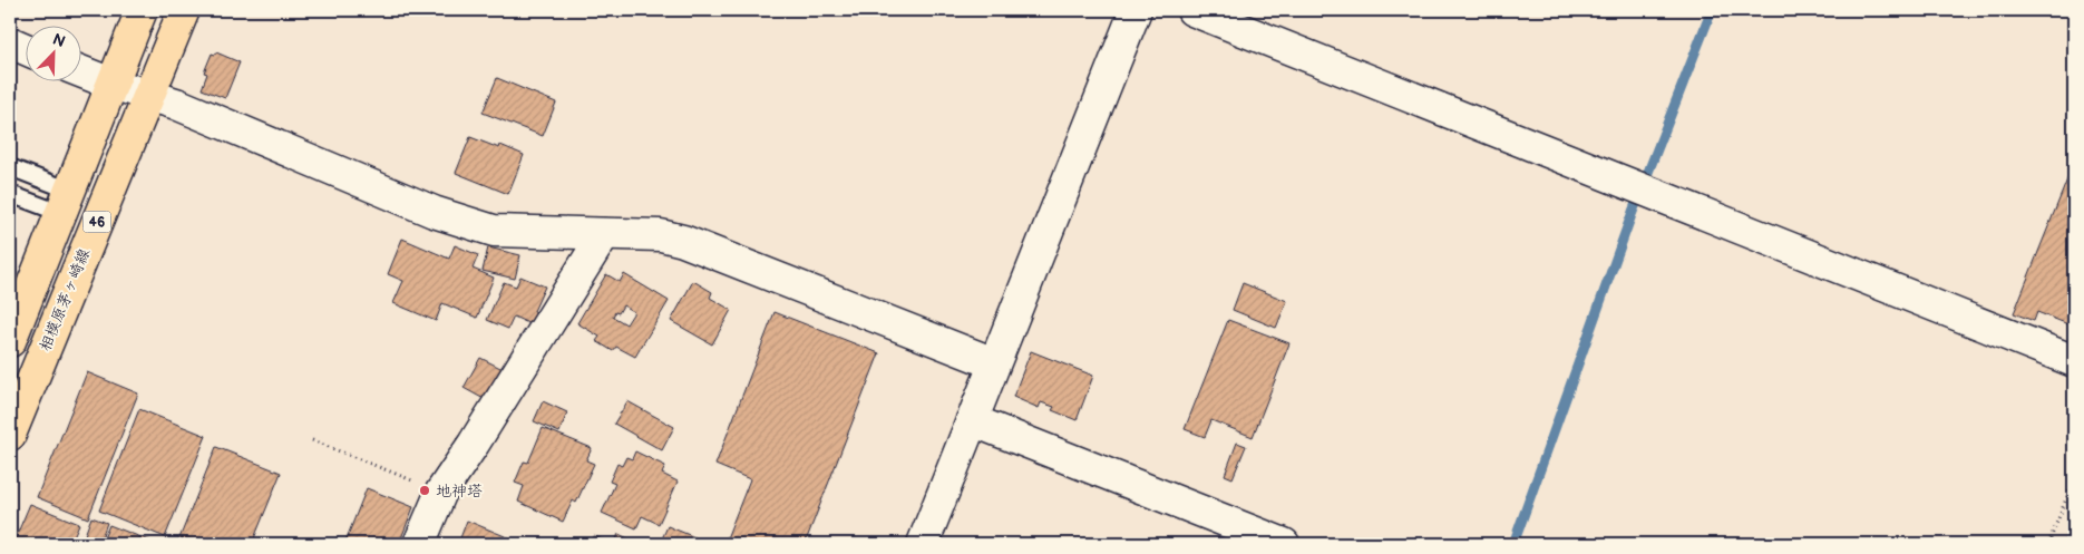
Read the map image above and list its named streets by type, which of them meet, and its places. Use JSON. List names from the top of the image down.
{
  "streets": {
    "main road": ["46", "相模原茅ヶ崎線"]
  },
  "places": ["地神塔"],
  "north": "top right"
}
